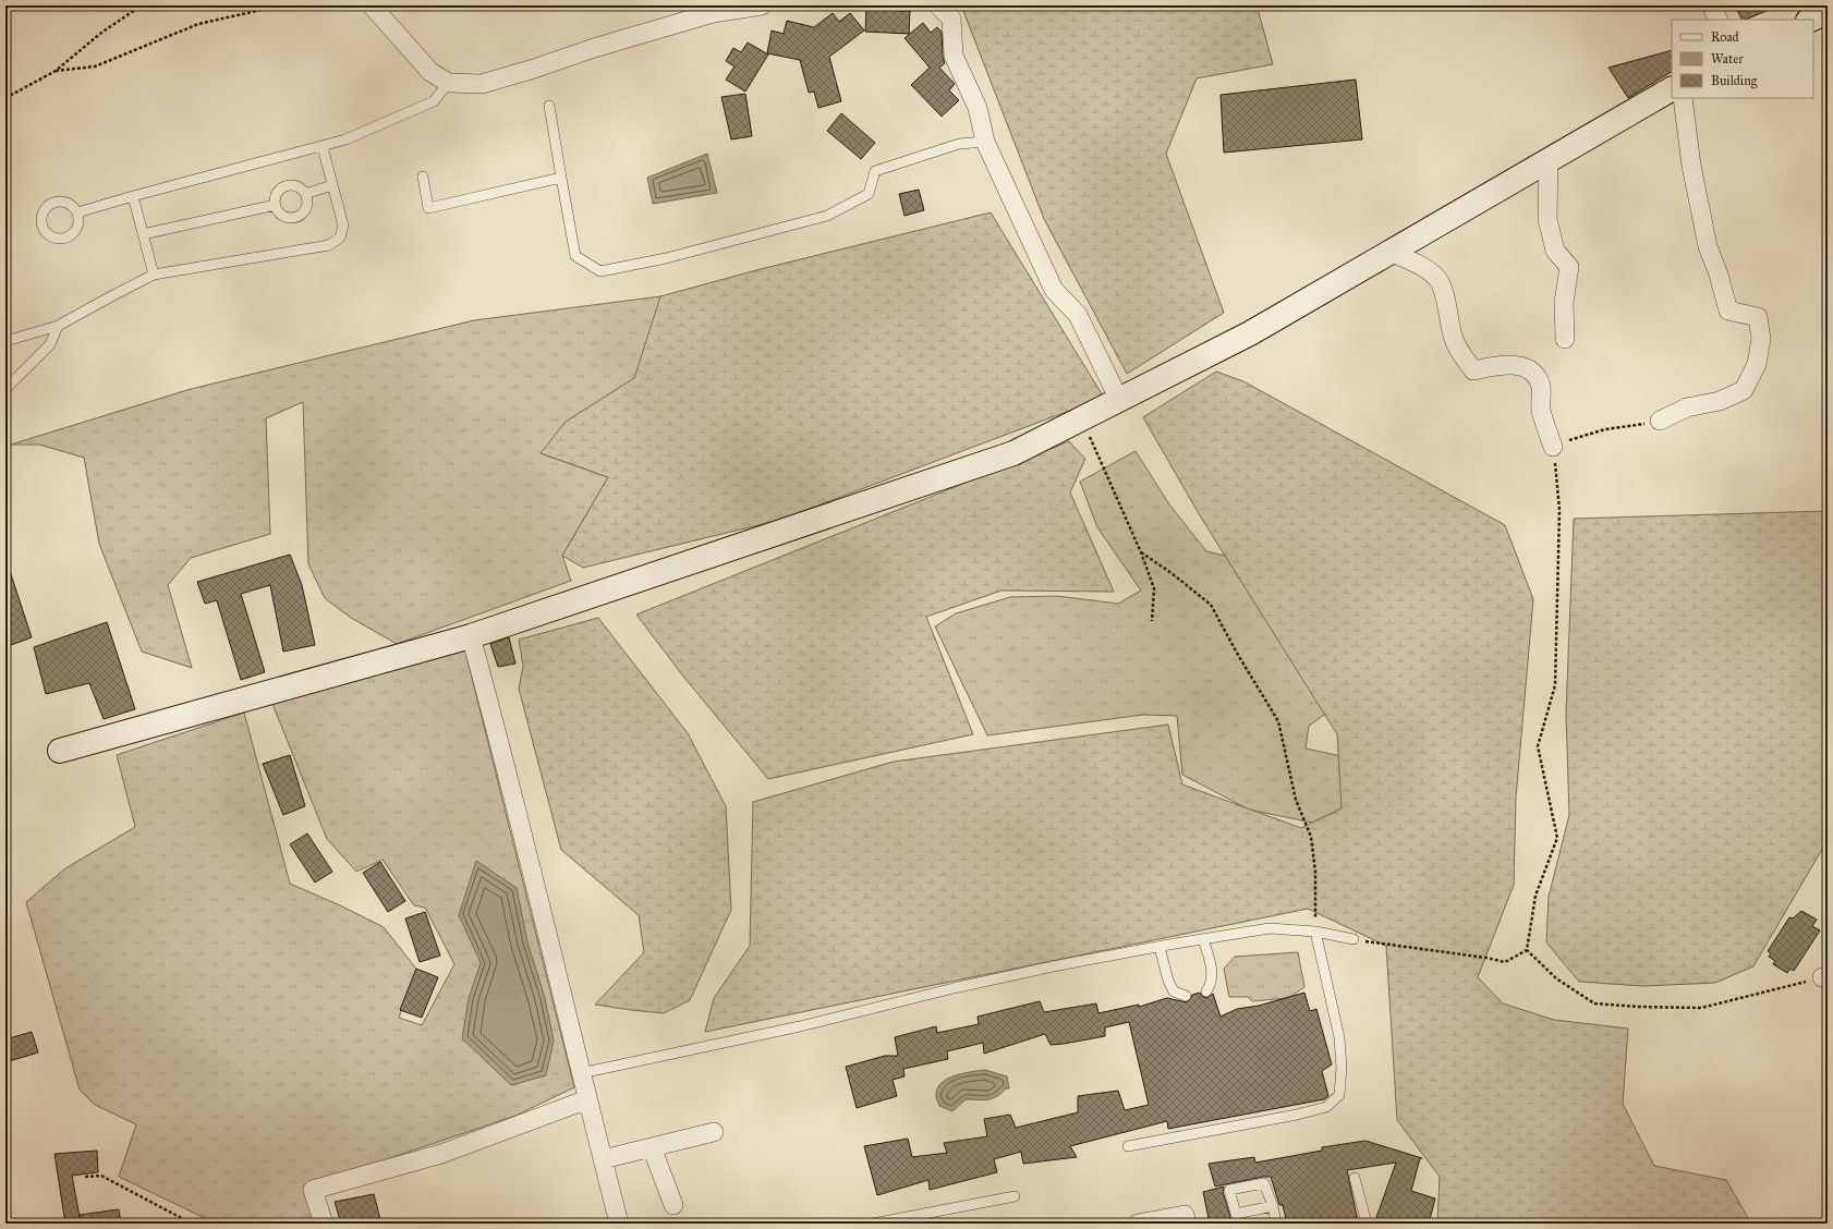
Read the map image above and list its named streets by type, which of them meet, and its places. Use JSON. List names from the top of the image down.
{
  "legend": ["Road", "Water", "Building"]
}
